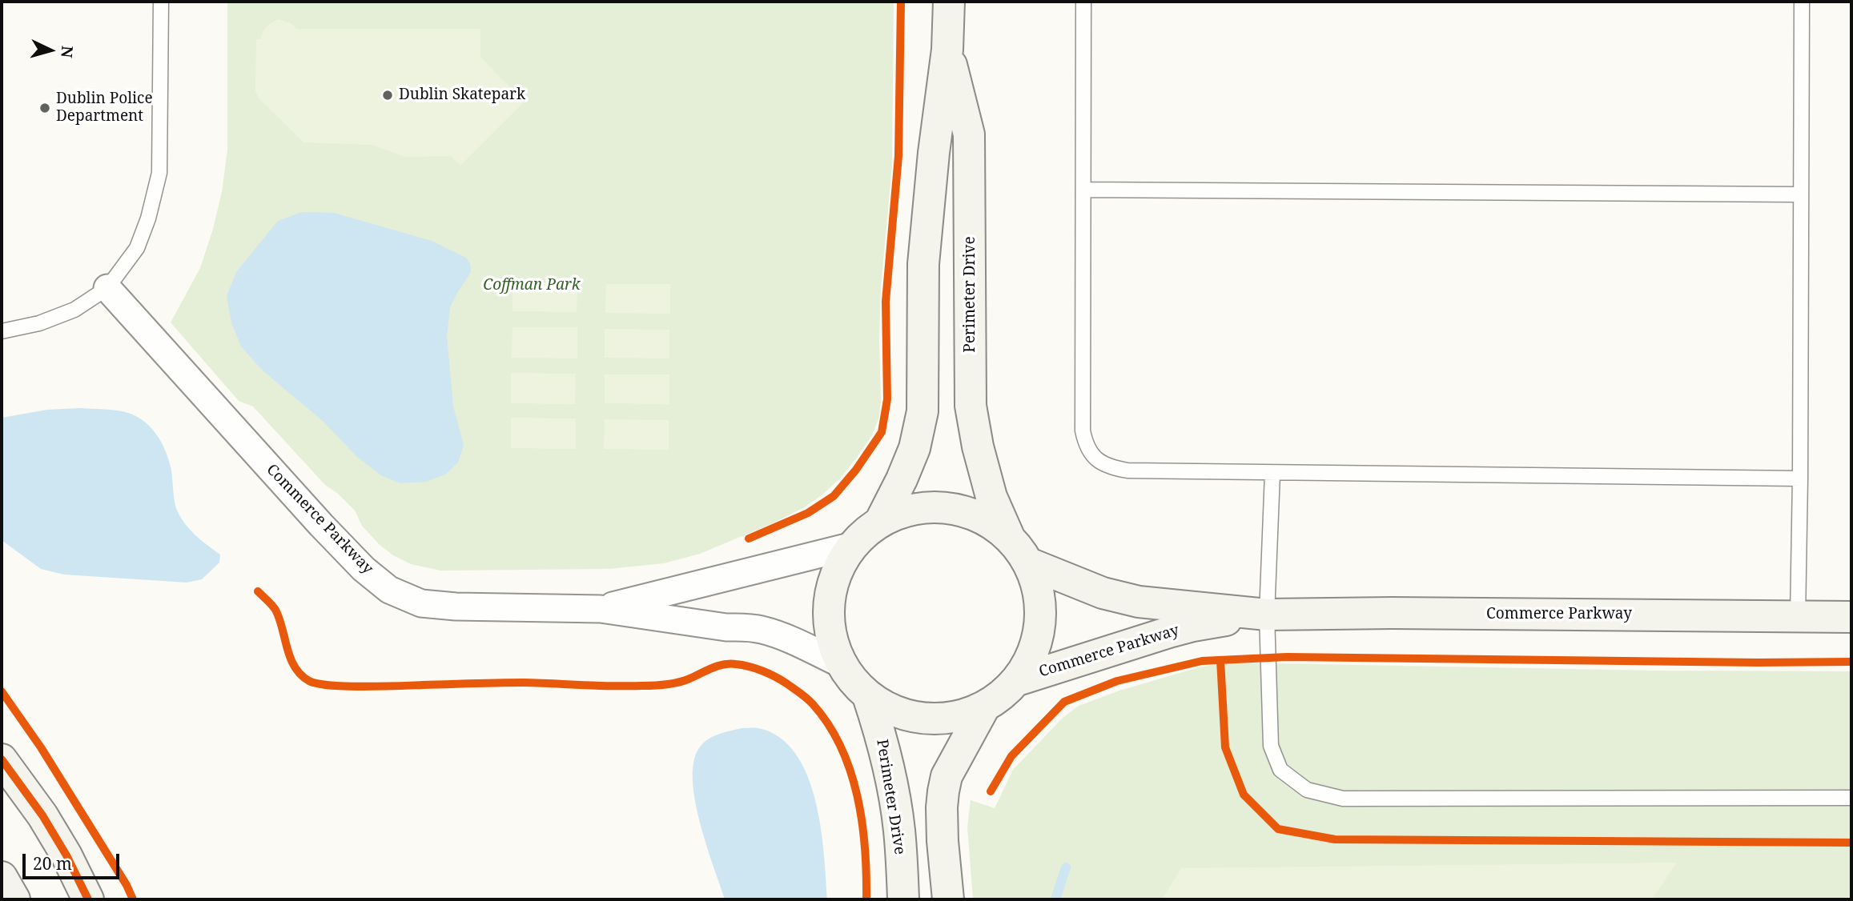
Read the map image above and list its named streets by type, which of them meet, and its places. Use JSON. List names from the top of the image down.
{
  "streets": {
    "main road": ["Perimeter Drive", "Commerce Parkway"]
  },
  "parks": ["Coffman Park"],
  "places": ["Dublin Skatepark", "Dublin Police Department"],
  "scale_bar": "20 m",
  "north": "right"
}
